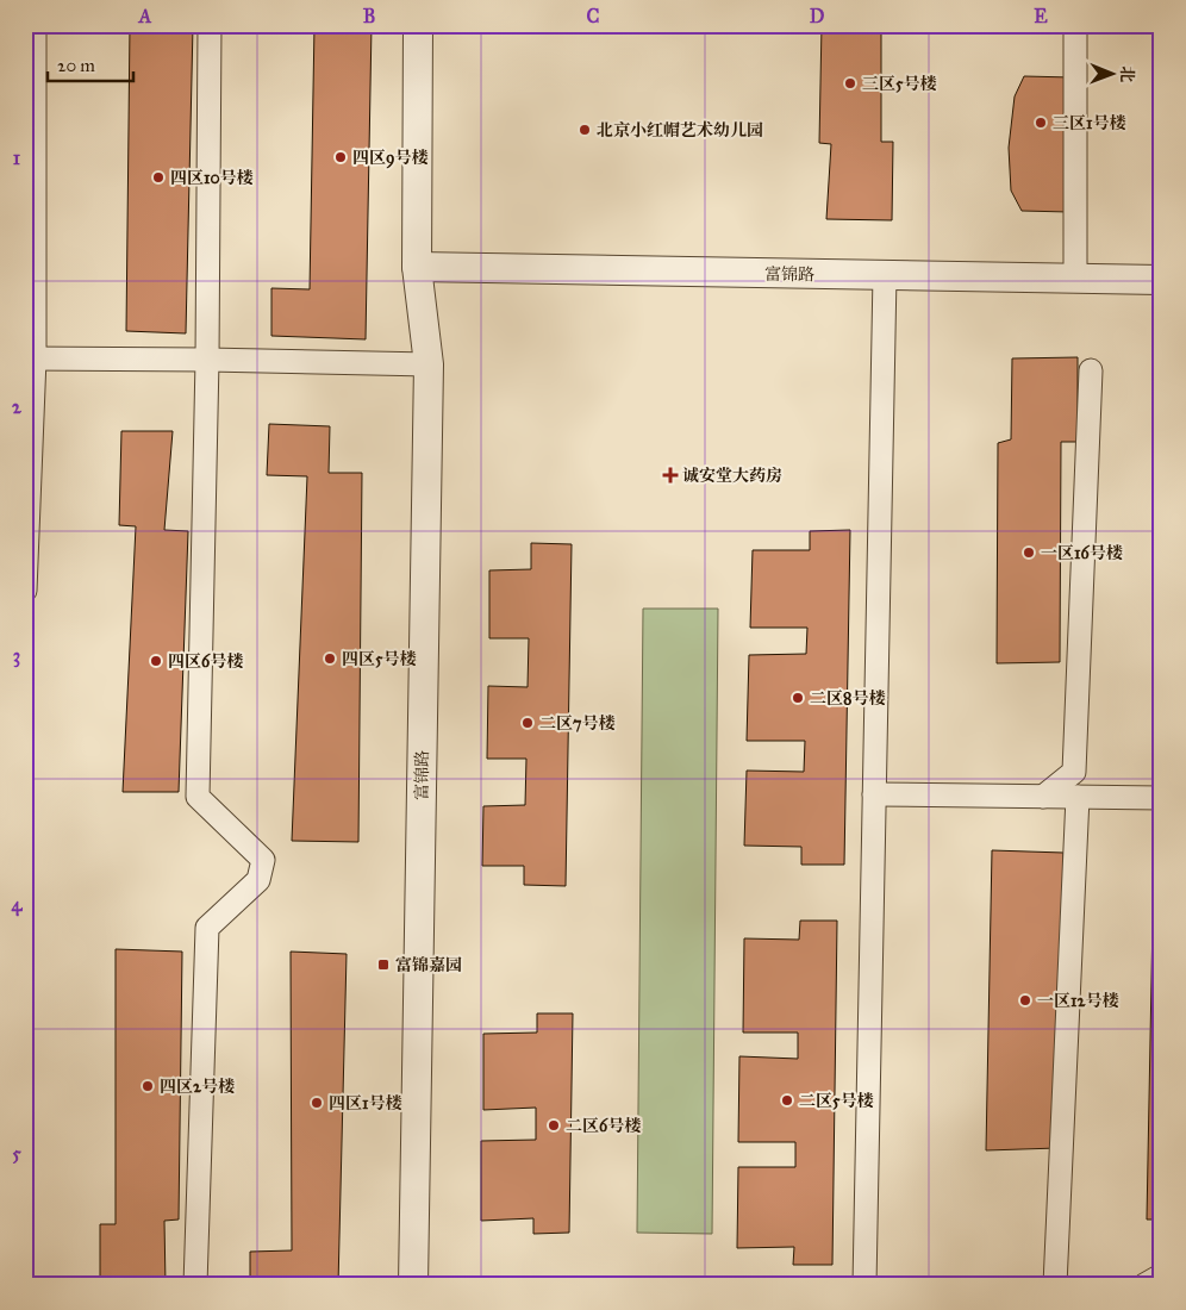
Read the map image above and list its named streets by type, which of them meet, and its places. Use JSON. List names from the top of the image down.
{
  "streets": {
    "street": ["富锦路"]
  },
  "places": {
    "other": [
      "三区5号楼",
      "三区1号楼",
      "北京小红帽艺术幼儿园",
      "四区9号楼",
      "四区10号楼",
      "一区16号楼",
      "四区5号楼",
      "四区6号楼",
      "二区8号楼",
      "二区7号楼",
      "一区12号楼",
      "四区2号楼",
      "二区5号楼",
      "四区1号楼",
      "二区6号楼"
    ],
    "health": ["诚安堂大药房"],
    "transit": ["富锦嘉园"]
  },
  "scale_bar": "20 m",
  "north": "right",
  "grid": {
    "columns": [
      "A",
      "B",
      "C",
      "D",
      "E"
    ],
    "rows": [
      "1",
      "2",
      "3",
      "4",
      "5"
    ]
  }
}
